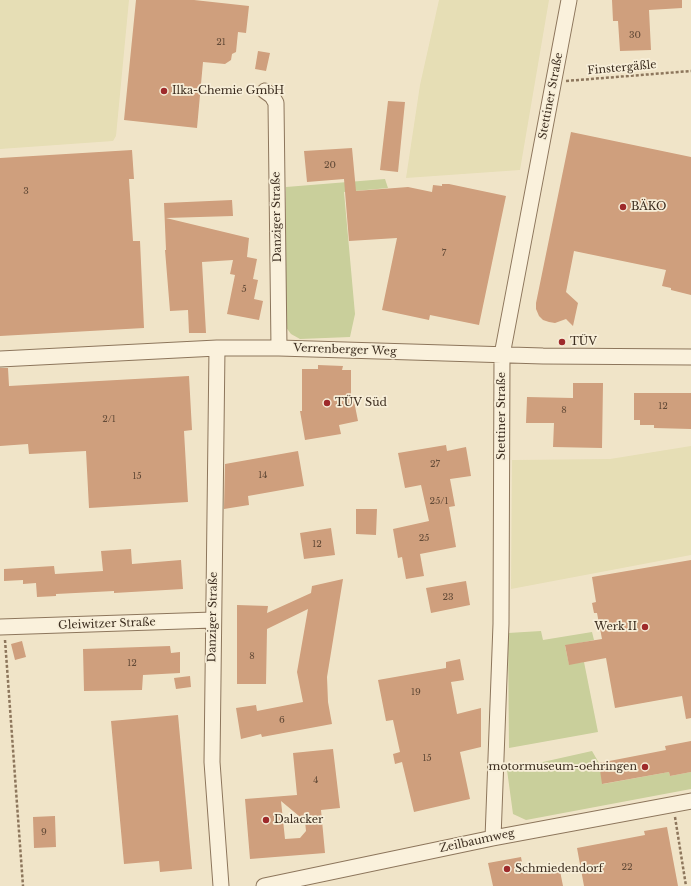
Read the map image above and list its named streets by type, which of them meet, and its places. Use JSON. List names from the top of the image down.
{
  "streets": {
    "street": [
      "Stettiner Straße",
      "Danziger Straße",
      "Verrenberger Weg",
      "Gleiwitzer Straße",
      "Zeilbaumweg"
    ],
    "path": ["Finstergäßle"]
  },
  "crossings": [
    ["Finstergäßle", "Stettiner Straße"],
    ["Stettiner Straße", "Verrenberger Weg"],
    ["Stettiner Straße", "Zeilbaumweg"],
    ["Danziger Straße", "Verrenberger Weg"],
    ["Danziger Straße", "Gleiwitzer Straße"]
  ],
  "places": [
    "Ilka-Chemie GmbH",
    "BÄKO",
    "TÜV",
    "TÜV Süd",
    "Werk II",
    "motormuseum-oehringen",
    "Dalacker",
    "Schmiedendorf"
  ],
  "house_numbers": [
    "30",
    "21",
    "20",
    "3",
    "7",
    "5",
    "12",
    "8",
    "2/1",
    "27",
    "14",
    "15",
    "25/1",
    "25",
    "12",
    "23",
    "8",
    "12",
    "19",
    "6",
    "15",
    "4",
    "9",
    "22"
  ]
}
